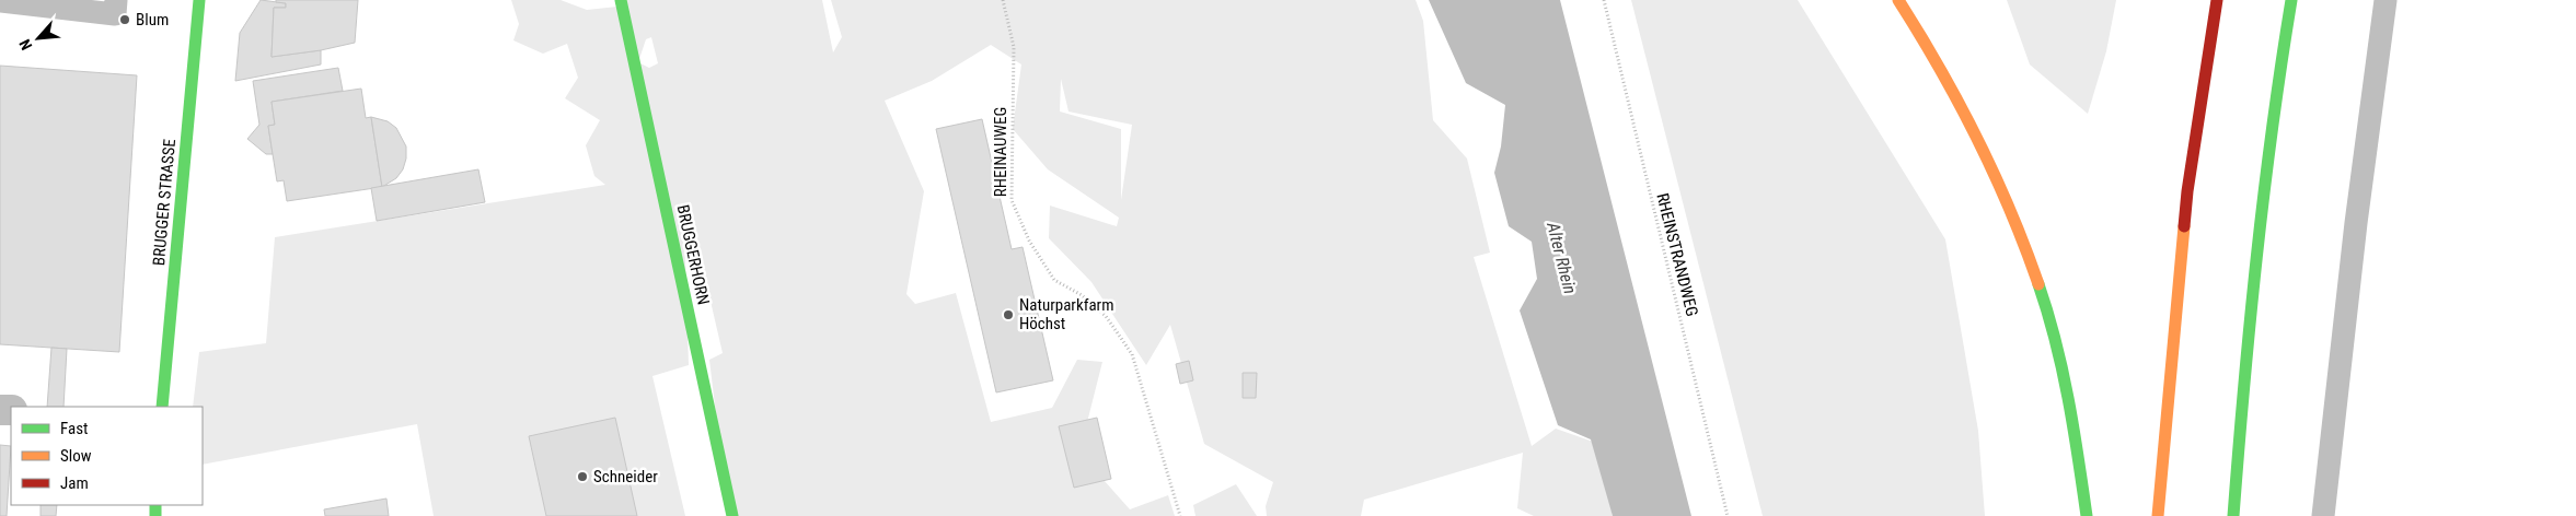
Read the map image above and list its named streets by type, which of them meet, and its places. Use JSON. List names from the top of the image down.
{
  "streets": {
    "main road": ["BRUGGER STRASSE", "BRUGGERHORN"],
    "path": ["RHEINAUWEG", "RHEINSTRANDWEG"]
  },
  "water": ["Alter Rhein"],
  "places": ["Blum", "Naturparkfarm Höchst", "Schneider"],
  "legend": ["Fast", "Slow", "Jam"],
  "north": "bottom left"
}
